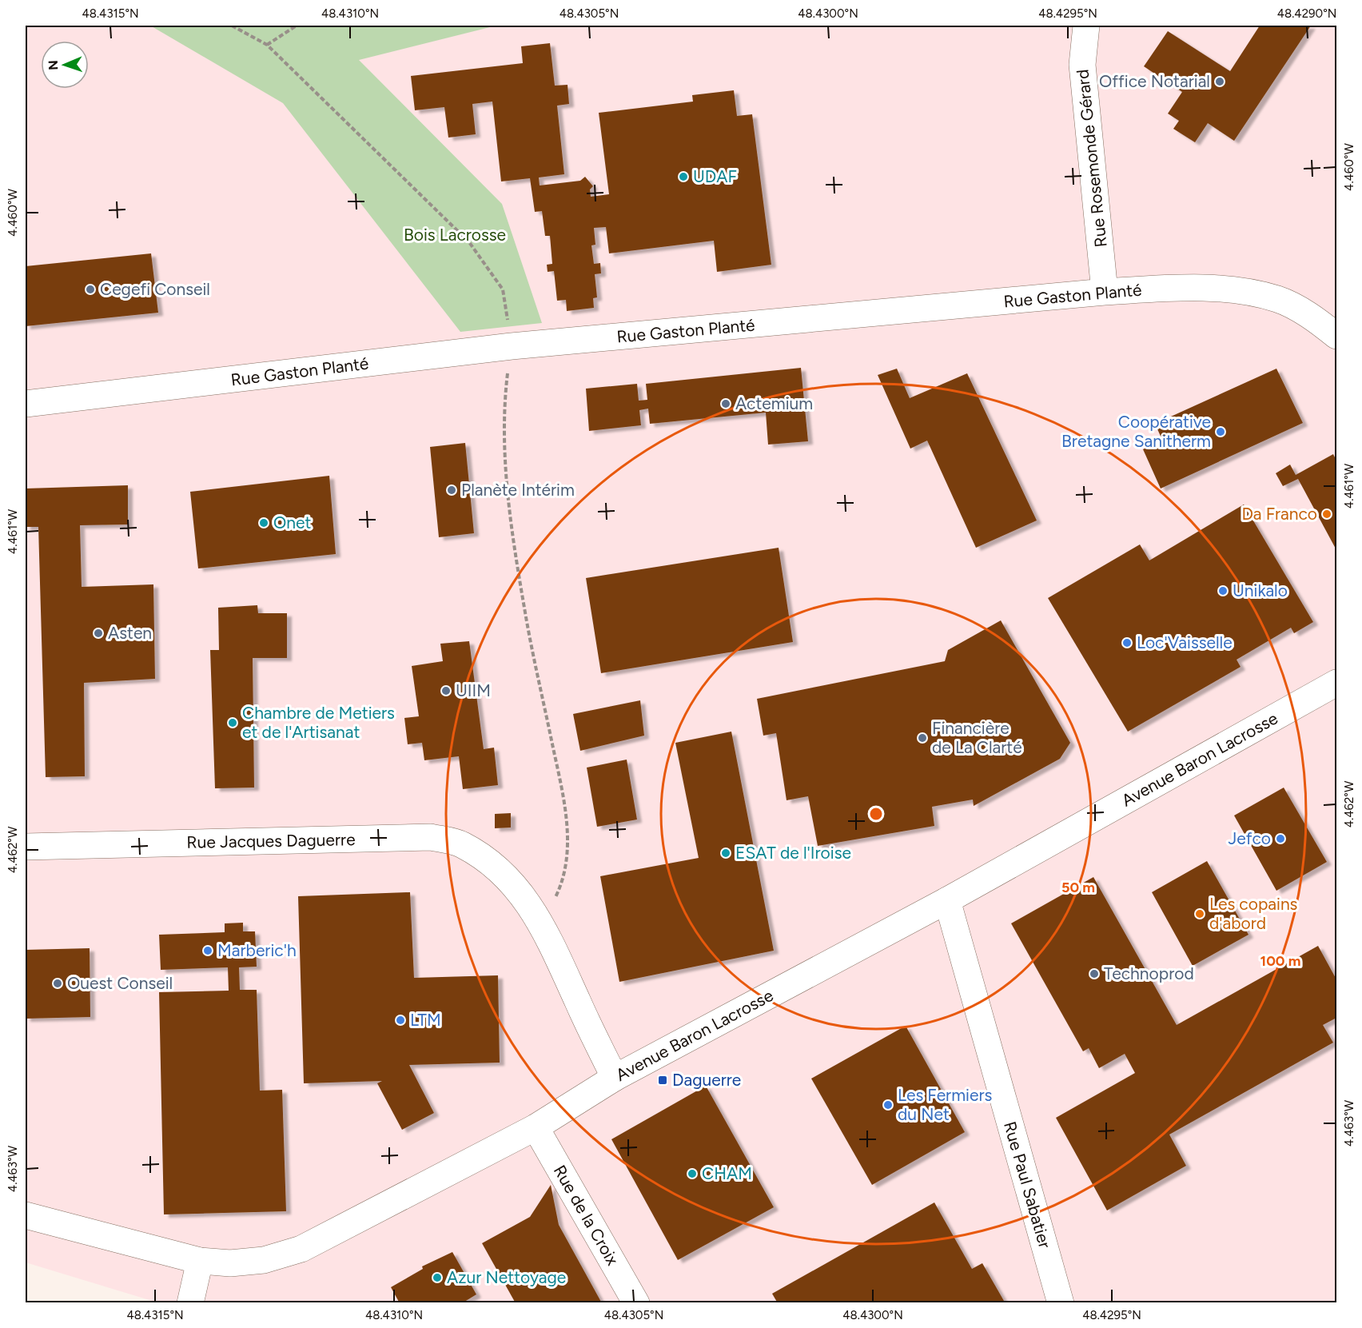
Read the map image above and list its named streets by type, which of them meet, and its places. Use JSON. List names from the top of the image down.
{
  "streets": {
    "street": [
      "Rue Rosemonde Gérard",
      "Rue Gaston Planté",
      "Avenue Baron Lacrosse",
      "Rue Jacques Daguerre",
      "Rue Paul Sabatier",
      "Rue de la Croix"
    ]
  },
  "crossings": [
    ["Rue Rosemonde Gérard", "Rue Gaston Planté"],
    ["Avenue Baron Lacrosse", "Rue Jacques Daguerre"],
    ["Avenue Baron Lacrosse", "Rue Paul Sabatier"],
    ["Avenue Baron Lacrosse", "Rue de la Croix"]
  ],
  "parks": ["Bois Lacrosse"],
  "places": {
    "other": [
      "Office Notarial",
      "UDAF",
      "Cegefi Conseil",
      "Actemium",
      "Coopérative Bretagne Sanitherm",
      "Planète Intérim",
      "Da Franco",
      "Onet",
      "Unikalo",
      "Asten",
      "Loc'Vaisselle",
      "UIIM",
      "Chambre de Metiers et de l'Artisanat",
      "Financière de La Clarté",
      "Jefco",
      "ESAT de l'Iroise",
      "Les copains d'abord",
      "Marberic'h",
      "Technoprod",
      "Ouest Conseil",
      "LTM",
      "Les Fermiers du Net",
      "CHAM",
      "Azur Nettoyage"
    ],
    "transit": ["Daguerre"]
  },
  "north": "left",
  "coordinates": [
    "48.4315°N",
    "48.4310°N",
    "48.4305°N",
    "48.4300°N",
    "48.4295°N",
    "48.4290°N",
    "4.460°W",
    "4.461°W",
    "4.462°W",
    "4.463°W"
  ],
  "rings": ["50 m", "100 m"]
}
